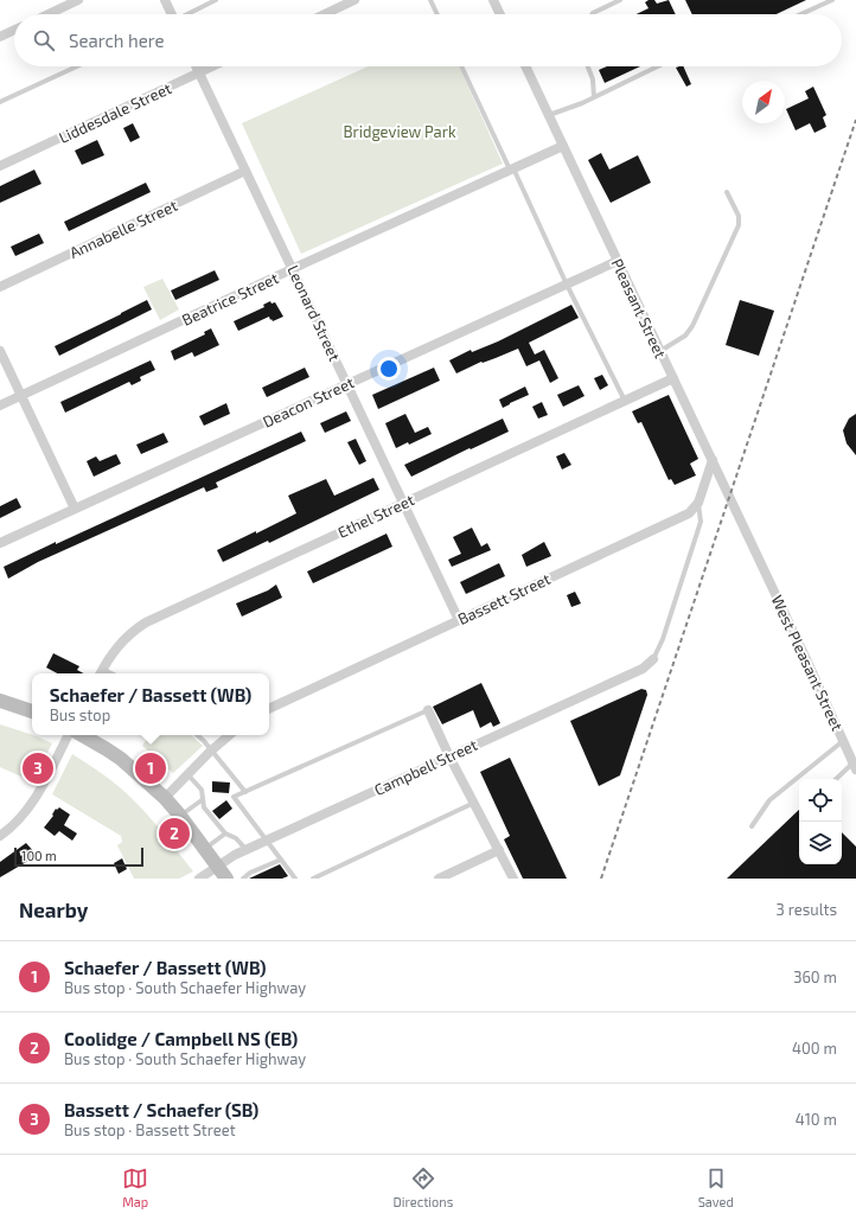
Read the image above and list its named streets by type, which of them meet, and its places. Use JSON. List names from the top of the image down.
{
  "streets": {
    "street": [
      "Liddesdale Street",
      "Annabelle Street",
      "Beatrice Street",
      "Pleasant Street",
      "Leonard Street",
      "Deacon Street",
      "Ethel Street",
      "Bassett Street",
      "West Pleasant Street",
      "Campbell Street"
    ]
  },
  "crossings": [
    ["Liddesdale Street", "Leonard Street"],
    ["Annabelle Street", "Leonard Street"],
    ["Beatrice Street", "Pleasant Street"],
    ["Beatrice Street", "Leonard Street"],
    ["Pleasant Street", "Deacon Street"],
    ["Pleasant Street", "Ethel Street"],
    ["Pleasant Street", "West Pleasant Street"],
    ["Leonard Street", "Deacon Street"],
    ["Leonard Street", "Ethel Street"],
    ["Leonard Street", "Bassett Street"]
  ],
  "parks": ["Bridgeview Park"],
  "scale_bar": "100 m",
  "north": "top right",
  "page": {
    "search": "Search here",
    "popup": ["Schaefer / Bassett (WB)", "Bus stop"],
    "pins": ["1", "3", "2"],
    "scale": "100 m",
    "heading": ["Nearby", "3 results"],
    "list": [
      {
        "mark": "1",
        "name": "Schaefer / Bassett (WB)",
        "note": "Bus stop · South Schaefer Highway",
        "value": "360 m"
      },
      {
        "mark": "2",
        "name": "Coolidge / Campbell NS (EB)",
        "note": "Bus stop · South Schaefer Highway",
        "value": "400 m"
      },
      {
        "mark": "3",
        "name": "Bassett / Schaefer (SB)",
        "note": "Bus stop · Bassett Street",
        "value": "410 m"
      }
    ],
    "nav": ["Map", "Directions", "Saved"]
  }
}
